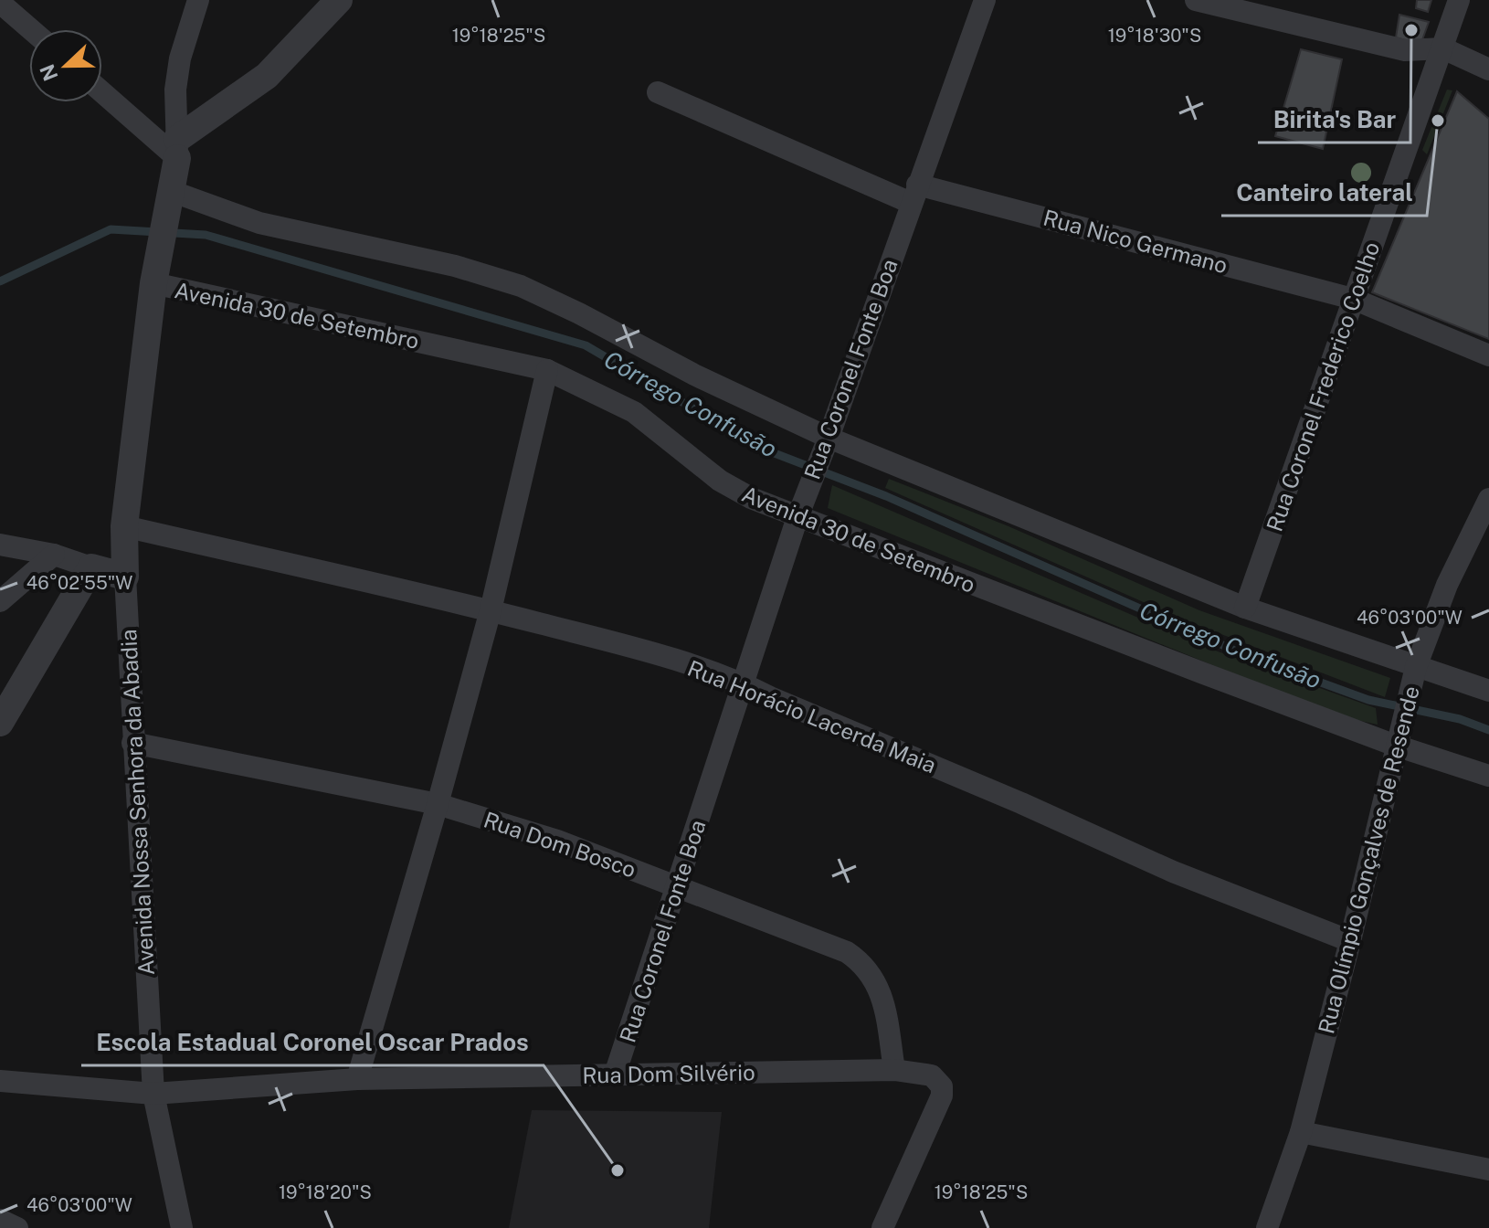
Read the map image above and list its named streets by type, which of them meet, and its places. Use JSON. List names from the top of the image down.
{
  "streets": {
    "street": [
      "Rua Nico Germano",
      "Avenida 30 de Setembro",
      "Rua Coronel Fonte Boa",
      "Rua Coronel Frederico Coelho",
      "Rua Horácio Lacerda Maia",
      "Avenida Nossa Senhora da Abadia",
      "Rua Dom Bosco",
      "Rua Olímpio Gonçalves de Resende",
      "Rua Dom Silvério"
    ]
  },
  "crossings": [
    ["Rua Nico Germano", "Rua Coronel Fonte Boa"],
    ["Rua Nico Germano", "Rua Coronel Frederico Coelho"],
    ["Avenida 30 de Setembro", "Rua Coronel Fonte Boa"],
    ["Avenida 30 de Setembro", "Avenida Nossa Senhora da Abadia"],
    ["Avenida 30 de Setembro", "Rua Olímpio Gonçalves de Resende"],
    ["Rua Coronel Fonte Boa", "Rua Horácio Lacerda Maia"],
    ["Rua Coronel Fonte Boa", "Rua Dom Bosco"],
    ["Rua Coronel Fonte Boa", "Rua Dom Silvério"],
    ["Rua Horácio Lacerda Maia", "Avenida Nossa Senhora da Abadia"],
    ["Rua Horácio Lacerda Maia", "Rua Olímpio Gonçalves de Resende"],
    ["Avenida Nossa Senhora da Abadia", "Rua Dom Bosco"],
    ["Avenida Nossa Senhora da Abadia", "Rua Dom Silvério"],
    ["Rua Dom Bosco", "Rua Dom Silvério"]
  ],
  "water": ["Córrego Confusão"],
  "places": ["Birita's Bar", "Canteiro lateral", "Escola Estadual Coronel Oscar Prados"],
  "north": "left",
  "coordinates": [
    "19°18'25\"S",
    "19°18'30\"S",
    "46°02'55\"W",
    "46°03'00\"W",
    "19°18'20\"S"
  ]
}
